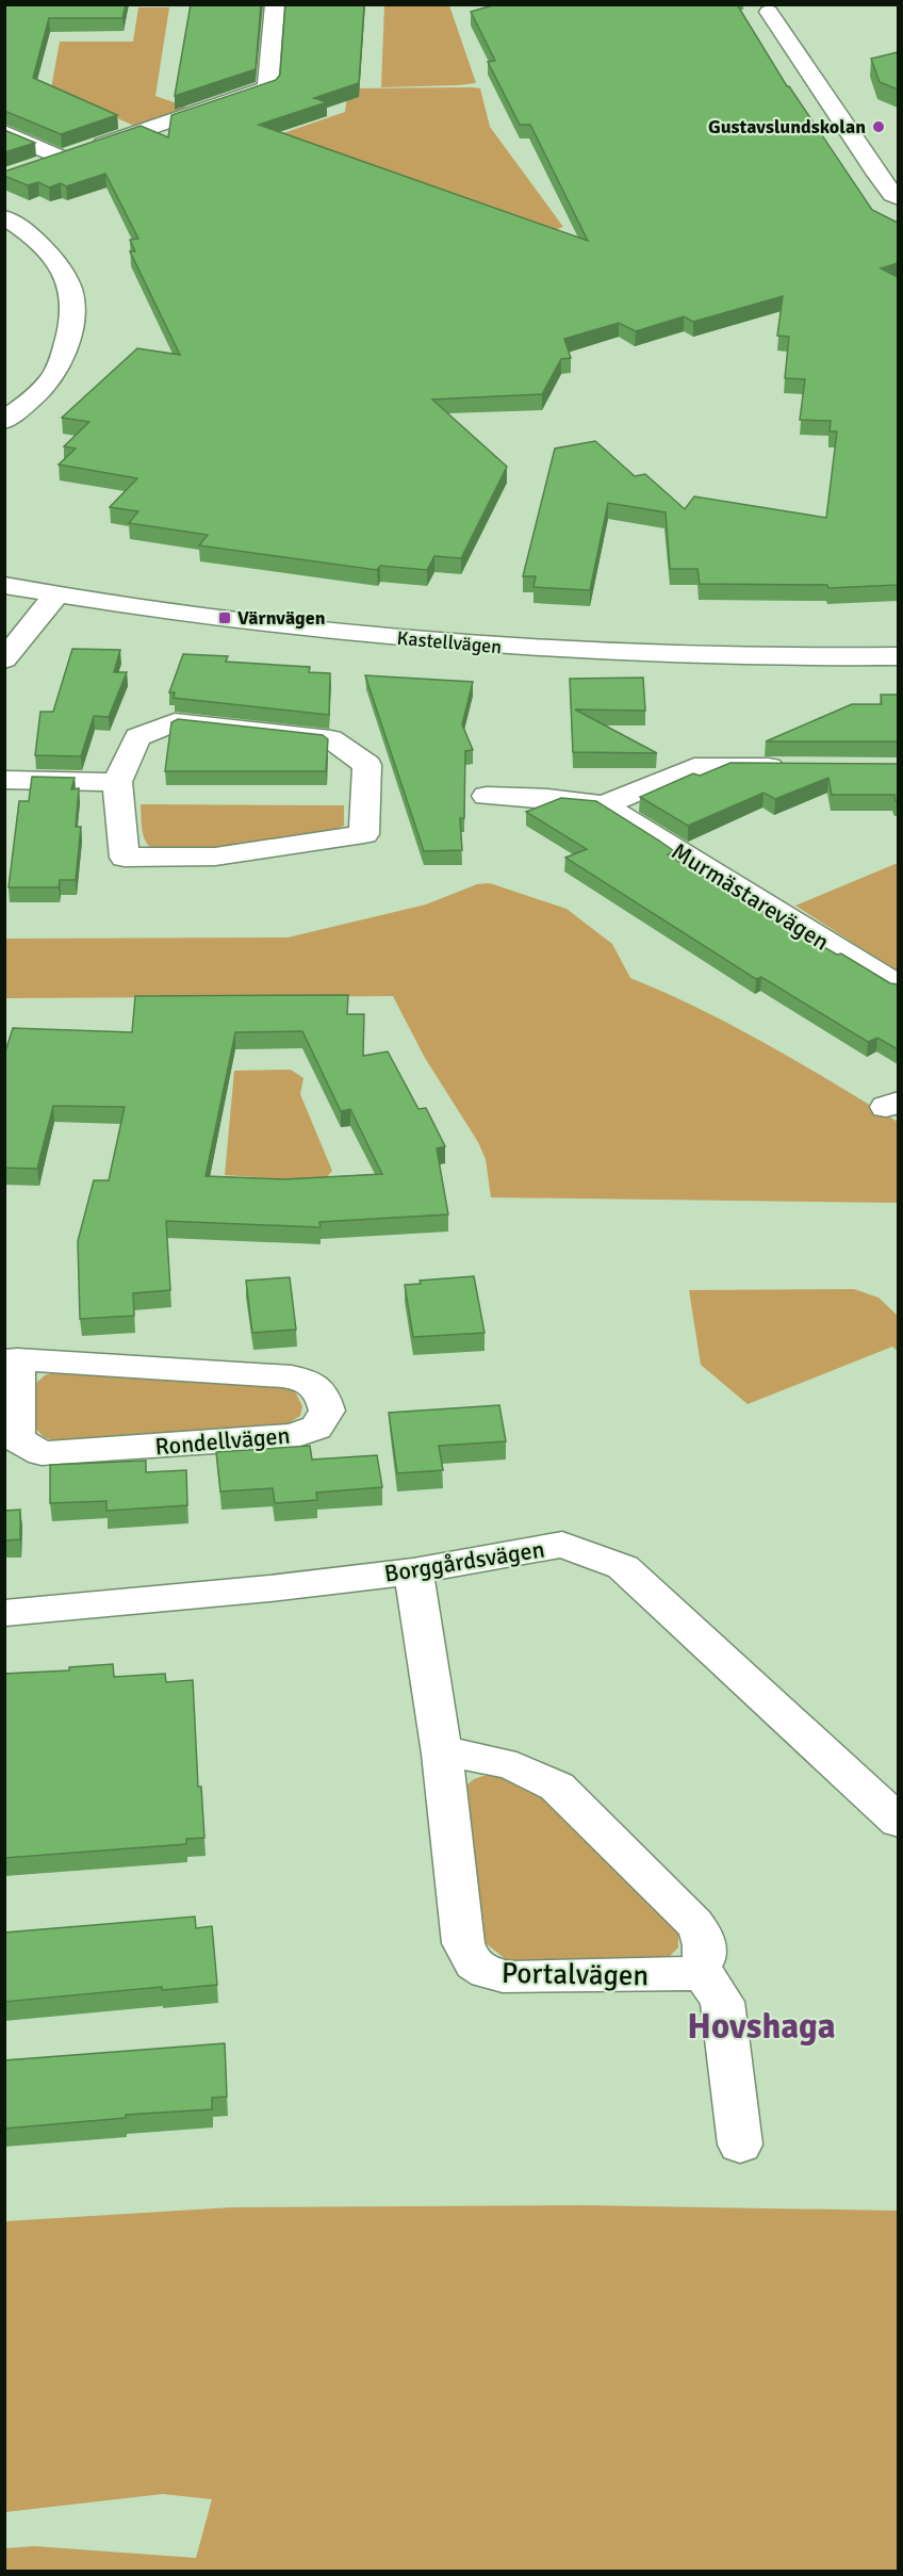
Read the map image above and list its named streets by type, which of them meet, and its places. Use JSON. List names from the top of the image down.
{
  "streets": {
    "street": [
      "Kastellvägen",
      "Murmästarevägen",
      "Rondellvägen",
      "Borggårdsvägen",
      "Portalvägen"
    ]
  },
  "crossings": [
    ["Borggårdsvägen", "Portalvägen"]
  ],
  "districts": ["Hovshaga"],
  "places": {
    "other": ["Gustavslundskolan"],
    "transit": ["Värnvägen"]
  }
}
